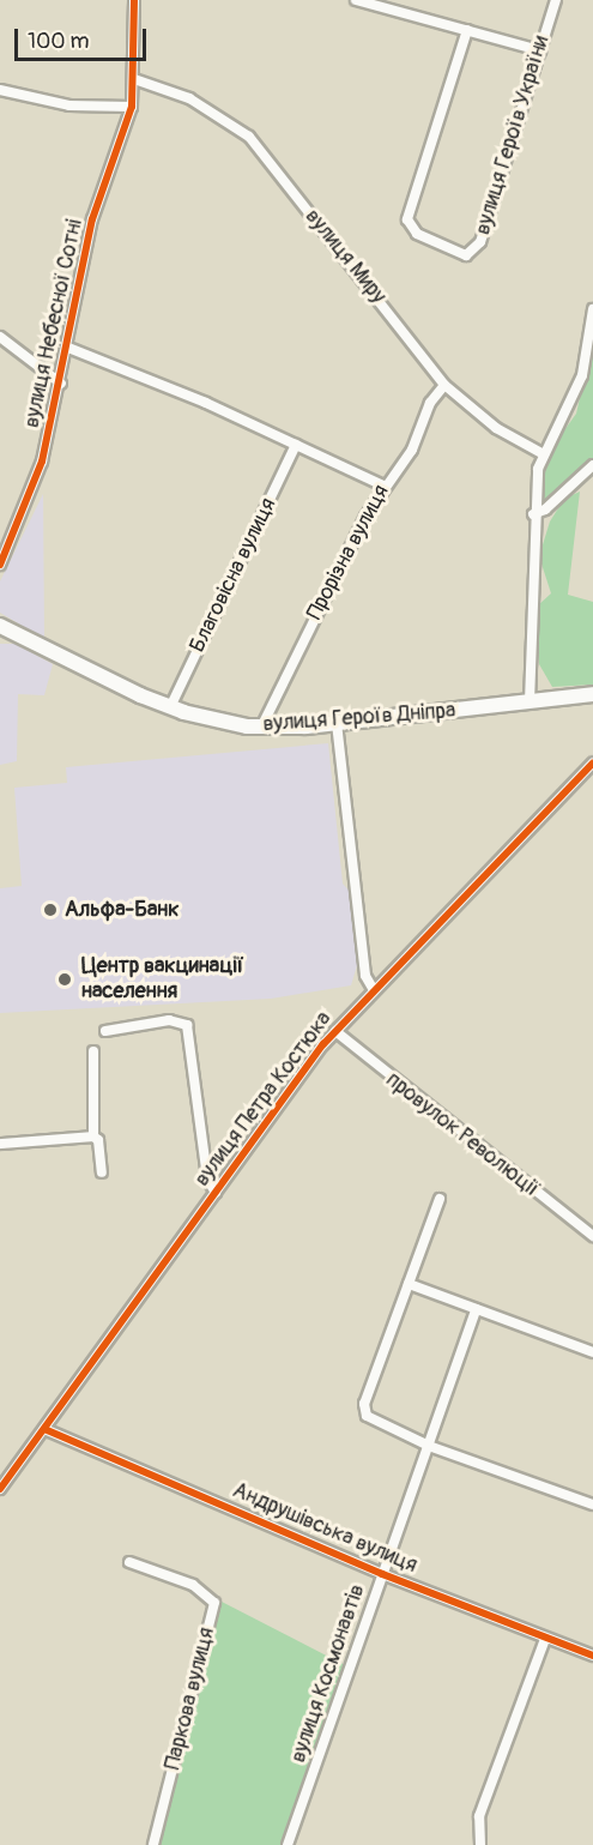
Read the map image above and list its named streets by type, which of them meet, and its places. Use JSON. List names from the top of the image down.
{
  "streets": {
    "main road": ["вулиця Героїв Дніпра"],
    "street": [
      "вулиця Героїв України",
      "вулиця Миру",
      "вулиця Небесної Сотні",
      "Прорізна вулиця",
      "Благовісна вулиця",
      "вулиця Петра Костюка",
      "провулок Революції",
      "Андрушівська вулиця",
      "вулиця Космонавтів",
      "Паркова вулиця"
    ]
  },
  "crossings": [
    ["вулиця Миру", "вулиця Небесної Сотні"],
    ["вулиця Миру", "Прорізна вулиця"],
    ["Прорізна вулиця", "вулиця Героїв Дніпра"],
    ["Благовісна вулиця", "вулиця Героїв Дніпра"],
    ["вулиця Петра Костюка", "провулок Революції"],
    ["вулиця Петра Костюка", "Андрушівська вулиця"],
    ["Андрушівська вулиця", "вулиця Космонавтів"]
  ],
  "places": ["Альфа-Банк", "Центр вакцинації населення"],
  "scale_bar": "100 m"
}
